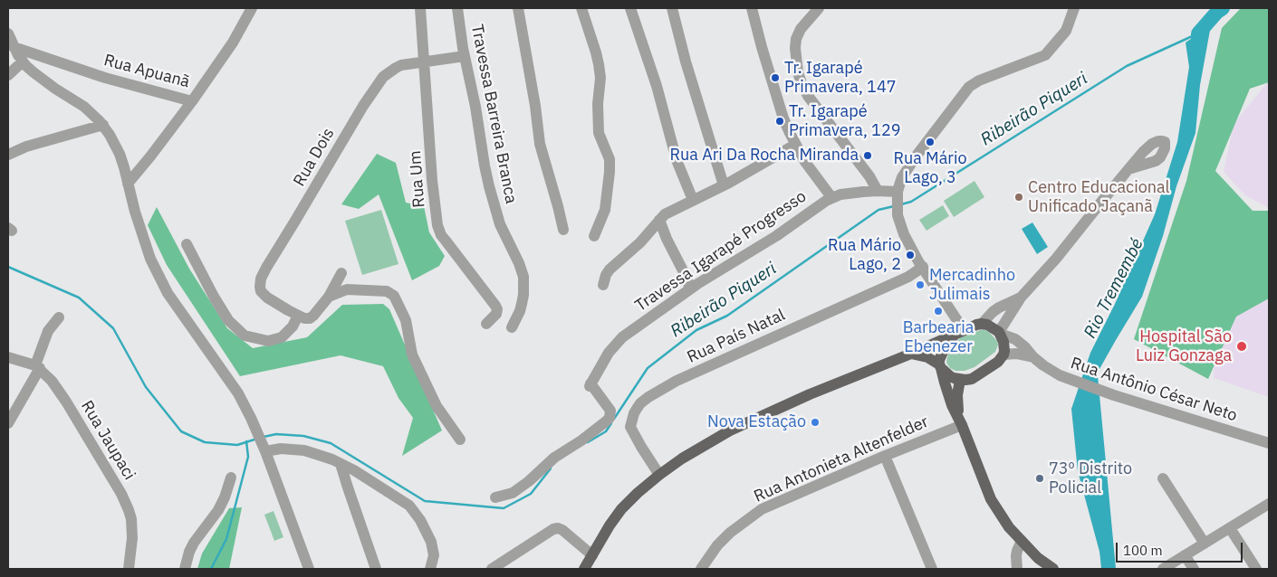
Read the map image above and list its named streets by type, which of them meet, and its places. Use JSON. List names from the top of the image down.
{
  "streets": {
    "street": [
      "Rua Apuanã",
      "Travessa Barreira Branca",
      "Rua Dois",
      "Rua Um",
      "Travessa Igarapé Progresso",
      "Rua País Natal",
      "Rua Antônio César Neto",
      "Rua Jaupaci",
      "Rua Antonieta Altenfelder"
    ]
  },
  "crossings": [
    ["Travessa Barreira Branca", "Rua Dois"],
    ["Rua Dois", "Rua Um"]
  ],
  "water": ["Ribeirão Piqueri", "Rio Tremembé"],
  "places": [
    "Tr. Igarapé Primavera, 147",
    "Tr. Igarapé Primavera, 129",
    "Rua Mário Lago, 3",
    "Rua Ari Da Rocha Miranda",
    "Centro Educacional Unificado Jaçanã",
    "Rua Mário Lago, 2",
    "Mercadinho Julimais",
    "Barbearia Ebenezer",
    "Hospital São Luiz Gonzaga",
    "Nova Estação",
    "73º Distrito Policial"
  ],
  "scale_bar": "100 m"
}
